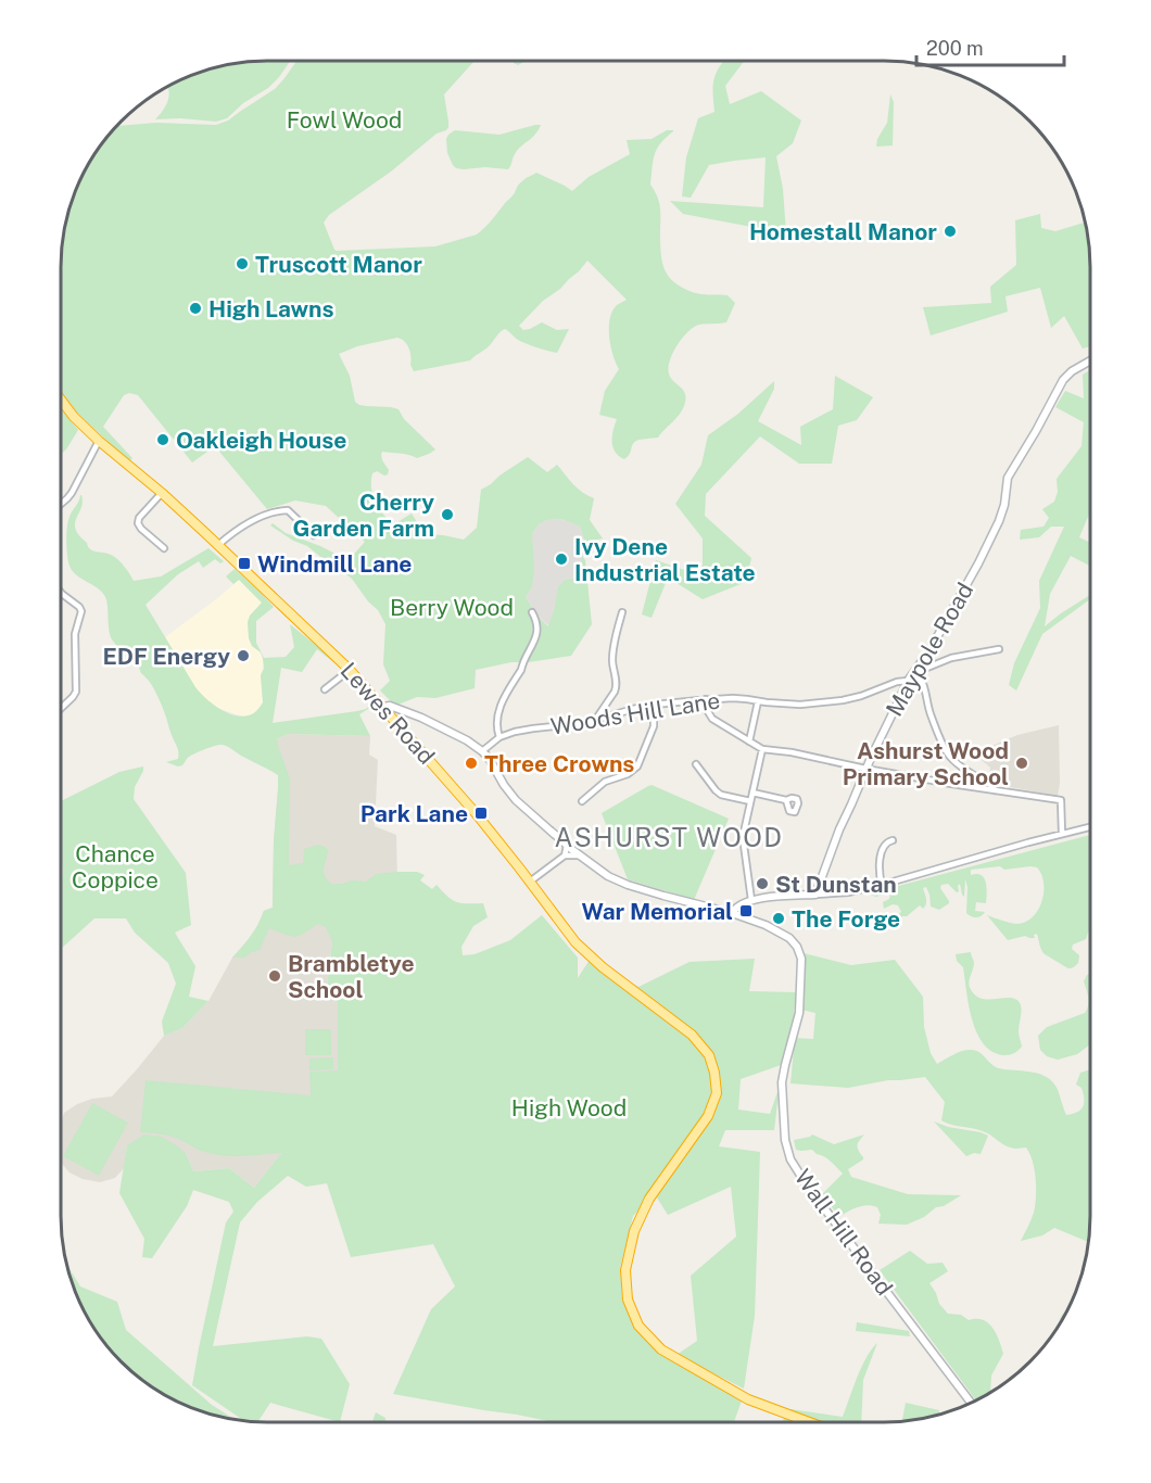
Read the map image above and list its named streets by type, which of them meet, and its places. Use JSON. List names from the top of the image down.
{
  "streets": {
    "highway": ["Lewes Road"],
    "street": ["Maypole Road", "Woods Hill Lane", "Wall Hill Road"]
  },
  "crossings": [
    ["Maypole Road", "Woods Hill Lane"],
    ["Woods Hill Lane", "Wall Hill Road"]
  ],
  "districts": ["ASHURST WOOD"],
  "parks": [
    "Fowl Wood",
    "Berry Wood",
    "Chance Coppice",
    "High Wood"
  ],
  "places": {
    "other": [
      "Homestall Manor",
      "Truscott Manor",
      "High Lawns",
      "Oakleigh House",
      "Cherry Garden Farm",
      "Ivy Dene Industrial Estate",
      "EDF Energy",
      "Three Crowns",
      "Ashurst Wood Primary School",
      "St Dunstan",
      "The Forge",
      "Brambletye School"
    ],
    "transit": ["Windmill Lane", "Park Lane", "War Memorial"]
  },
  "scale_bar": "200 m"
}
